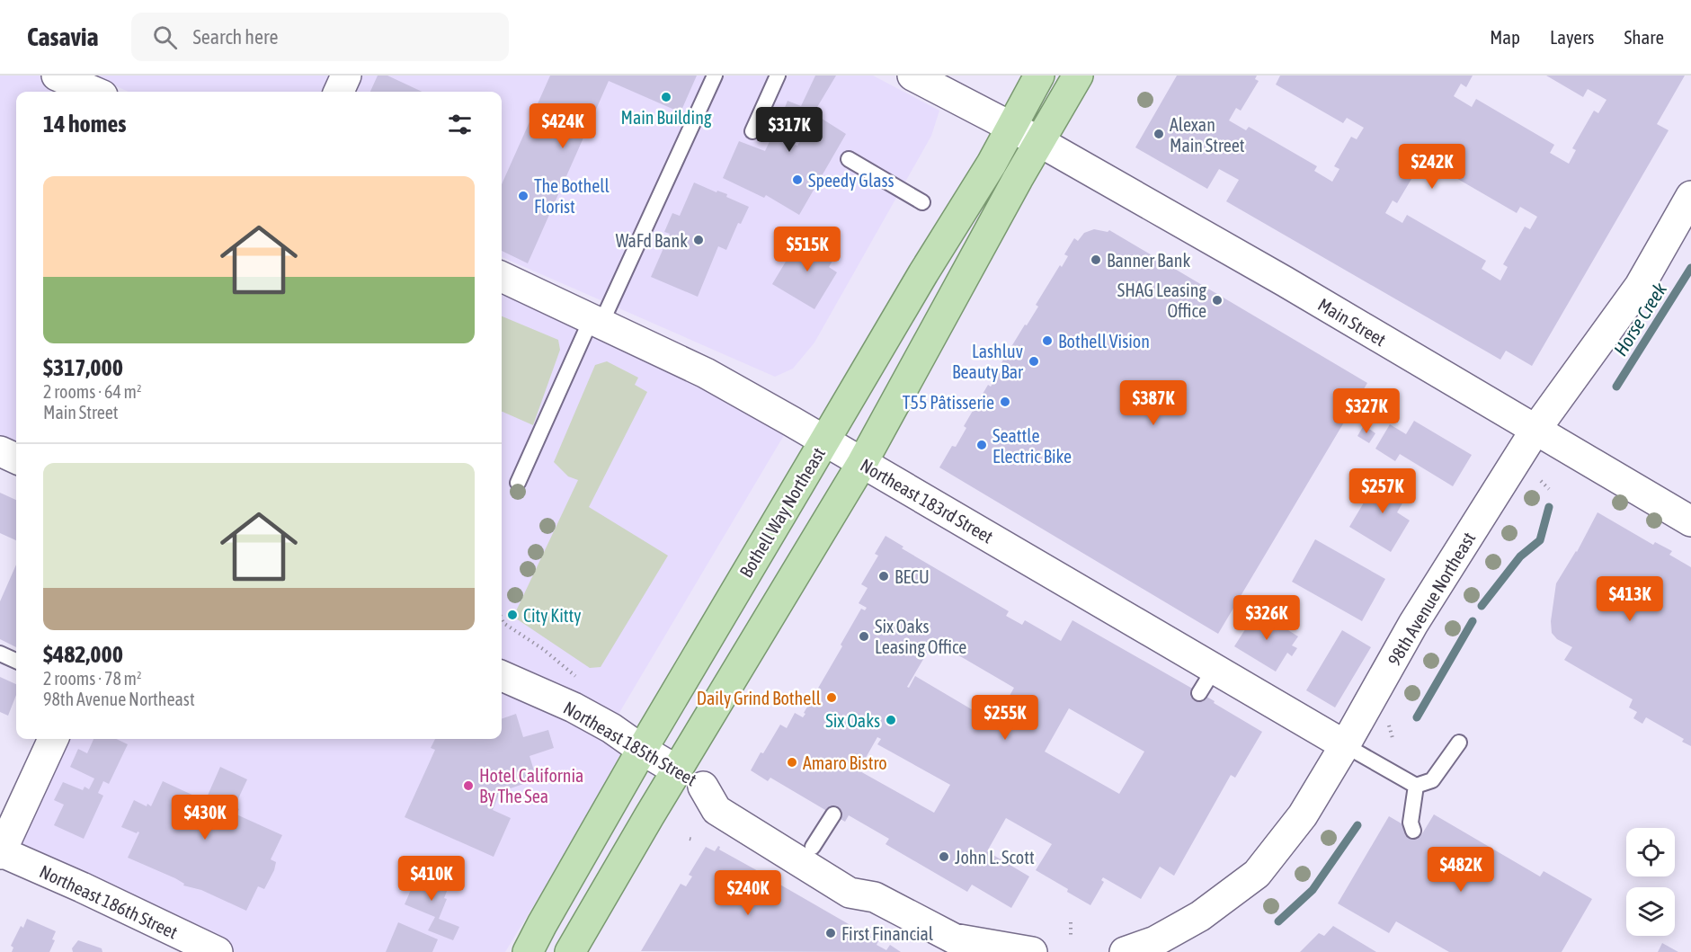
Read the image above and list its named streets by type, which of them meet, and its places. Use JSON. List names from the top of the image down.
{
  "streets": {
    "main road": ["Bothell Way Northeast"],
    "street": [
      "Main Street",
      "Northeast 183rd Street",
      "98th Avenue Northeast",
      "Northeast 185th Street",
      "Northeast 186th Street"
    ]
  },
  "crossings": [
    ["Main Street", "Bothell Way Northeast"],
    ["Main Street", "98th Avenue Northeast"],
    ["Northeast 183rd Street", "Bothell Way Northeast"],
    ["Northeast 183rd Street", "98th Avenue Northeast"],
    ["Bothell Way Northeast", "Northeast 185th Street"]
  ],
  "water": ["Horse Creek"],
  "places": [
    "Main Building",
    "Alexan Main Street",
    "Speedy Glass",
    "The Bothell Florist",
    "WaFd Bank",
    "Banner Bank",
    "SHAG Leasing Office",
    "Bothell Vision",
    "Lashluv Beauty Bar",
    "T55 Pâtisserie",
    "Seattle Electric Bike",
    "BECU",
    "City Kitty",
    "Six Oaks Leasing Office",
    "Daily Grind Bothell",
    "Six Oaks",
    "Amaro Bistro",
    "Hotel California By The Sea",
    "John L. Scott",
    "First Financial"
  ],
  "page": {
    "header": "Casavia",
    "search": "Search here",
    "nav": ["Map", "Layers", "Share"],
    "heading": "14 homes",
    "price": [
      "$424K",
      "$317K",
      "$242K",
      "$515K",
      "$387K",
      "$327K",
      "$257K",
      "$413K",
      "$326K",
      "$255K",
      "$430K",
      "$482K",
      "$410K",
      "$240K"
    ],
    "list": [
      {
        "name": "$317,000",
        "note": "2 rooms · 64 m² · Main Street"
      },
      {
        "name": "$482,000",
        "note": "2 rooms · 78 m² · 98th Avenue Northeast"
      }
    ]
  }
}
